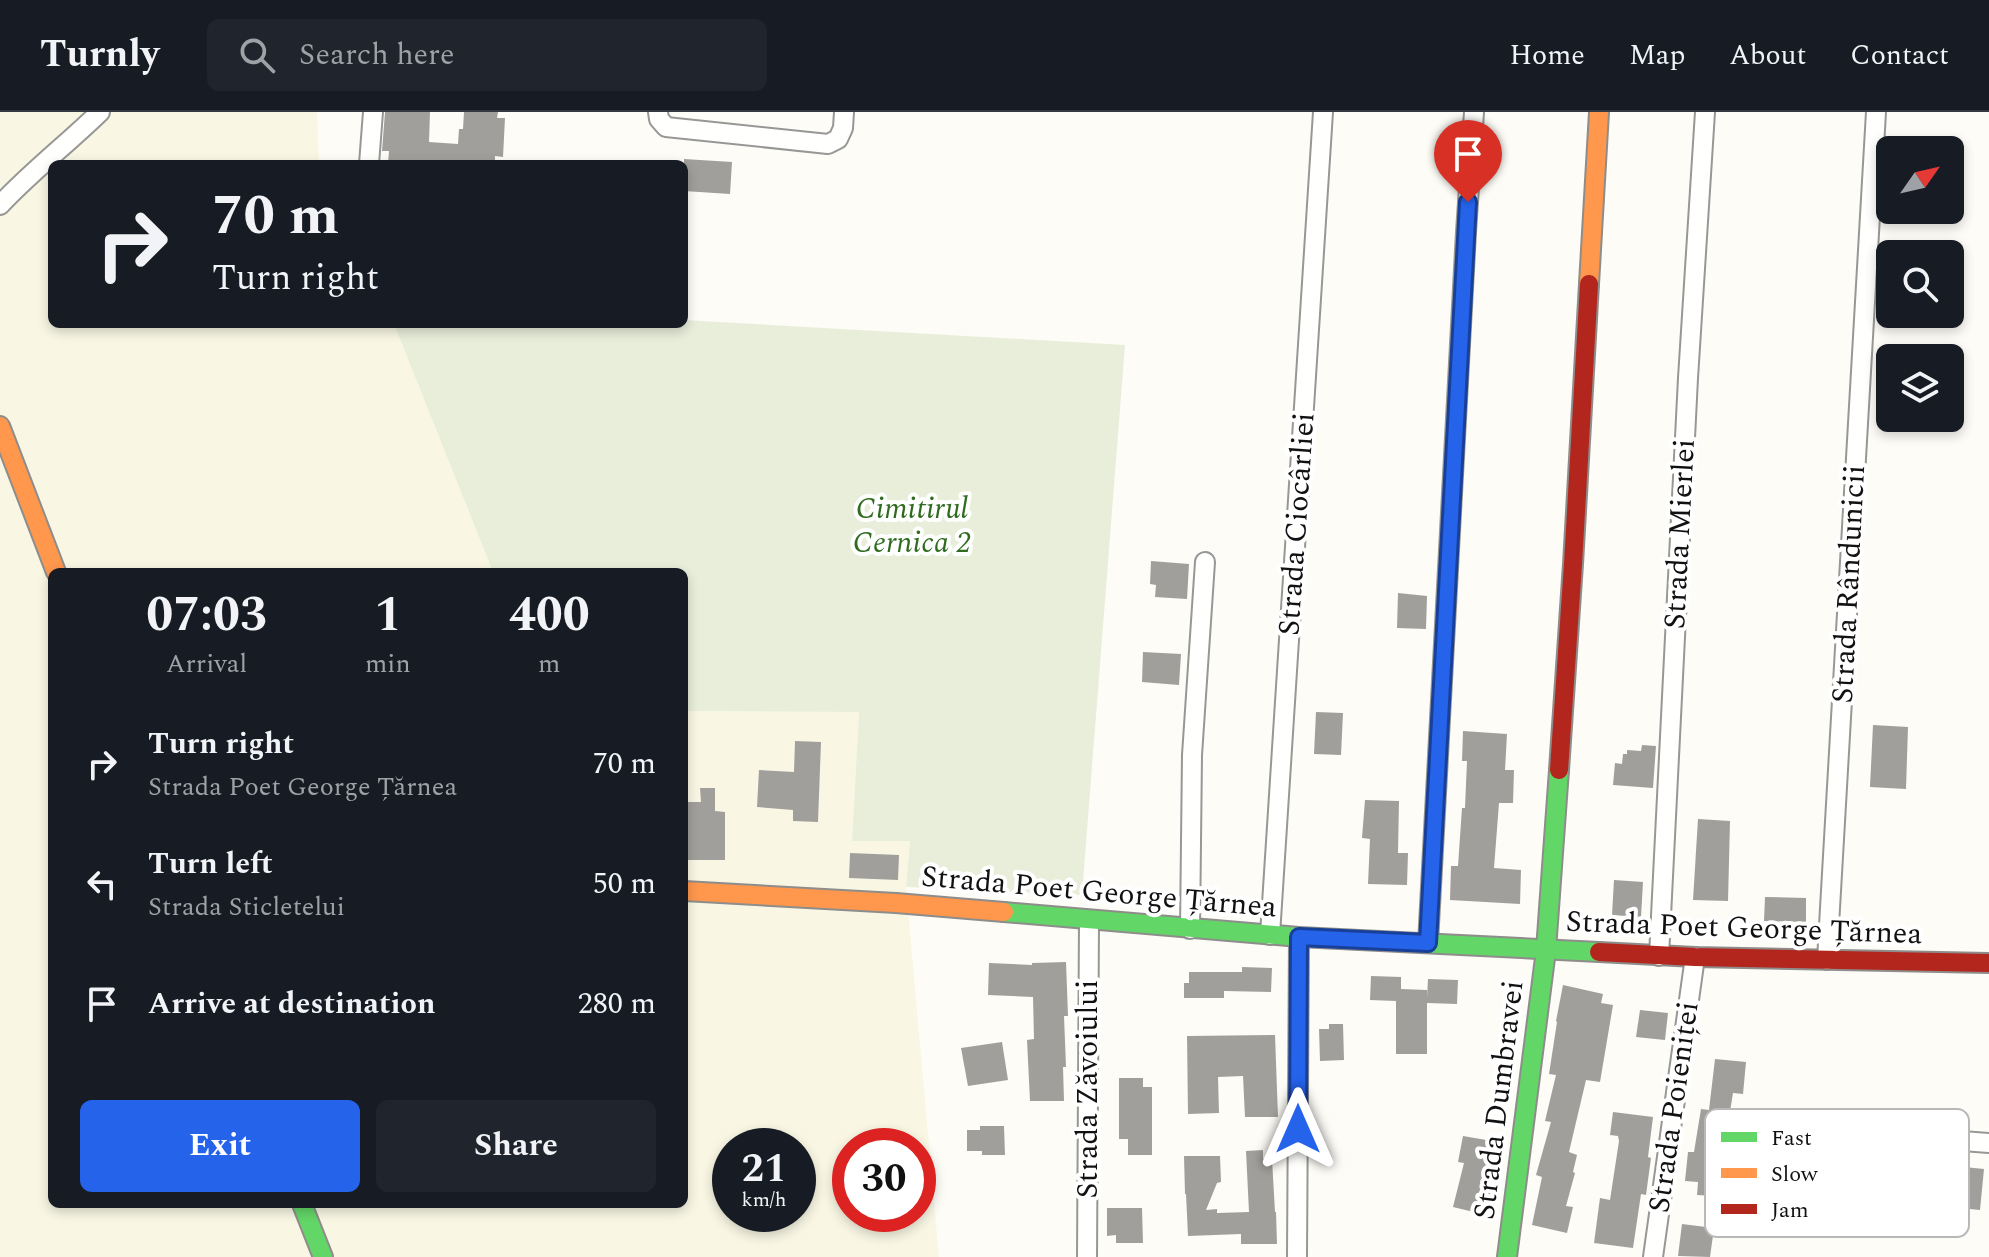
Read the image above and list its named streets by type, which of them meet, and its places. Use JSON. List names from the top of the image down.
{
  "streets": {
    "street": [
      "Strada Ciocârliei",
      "Strada Mierlei",
      "Strada Rândunicii",
      "Strada Poet George Țărnea",
      "Strada Zăvoiului",
      "Strada Dumbravei",
      "Strada Poieniței"
    ]
  },
  "crossings": [
    ["Strada Ciocârliei", "Strada Poet George Țărnea"],
    ["Strada Mierlei", "Strada Poet George Țărnea"],
    ["Strada Rândunicii", "Strada Poet George Țărnea"],
    ["Strada Poet George Țărnea", "Strada Zăvoiului"],
    ["Strada Poet George Țărnea", "Strada Dumbravei"],
    ["Strada Poet George Țărnea", "Strada Poieniței"]
  ],
  "parks": ["Cimitirul Cernica 2"],
  "legend": ["Fast", "Slow", "Jam"],
  "north": "top right",
  "page": {
    "header": "Turnly",
    "search": "Search here",
    "nav": [
      "Home",
      "Map",
      "About",
      "Contact"
    ],
    "turn": ["70 m", "Turn right"],
    "eta": [
      "07:03",
      "Arrival",
      "1",
      "min",
      "400",
      "m"
    ],
    "list": [
      {
        "name": "Turn right",
        "note": "Strada Poet George Țărnea",
        "value": "70 m"
      },
      {
        "name": "Turn left",
        "note": "Strada Sticletelui",
        "value": "50 m"
      },
      {
        "name": "Arrive at destination",
        "value": "280 m"
      }
    ],
    "buttons": ["Exit", "Share"],
    "speed": "21 km/h",
    "limit": "30"
  }
}
